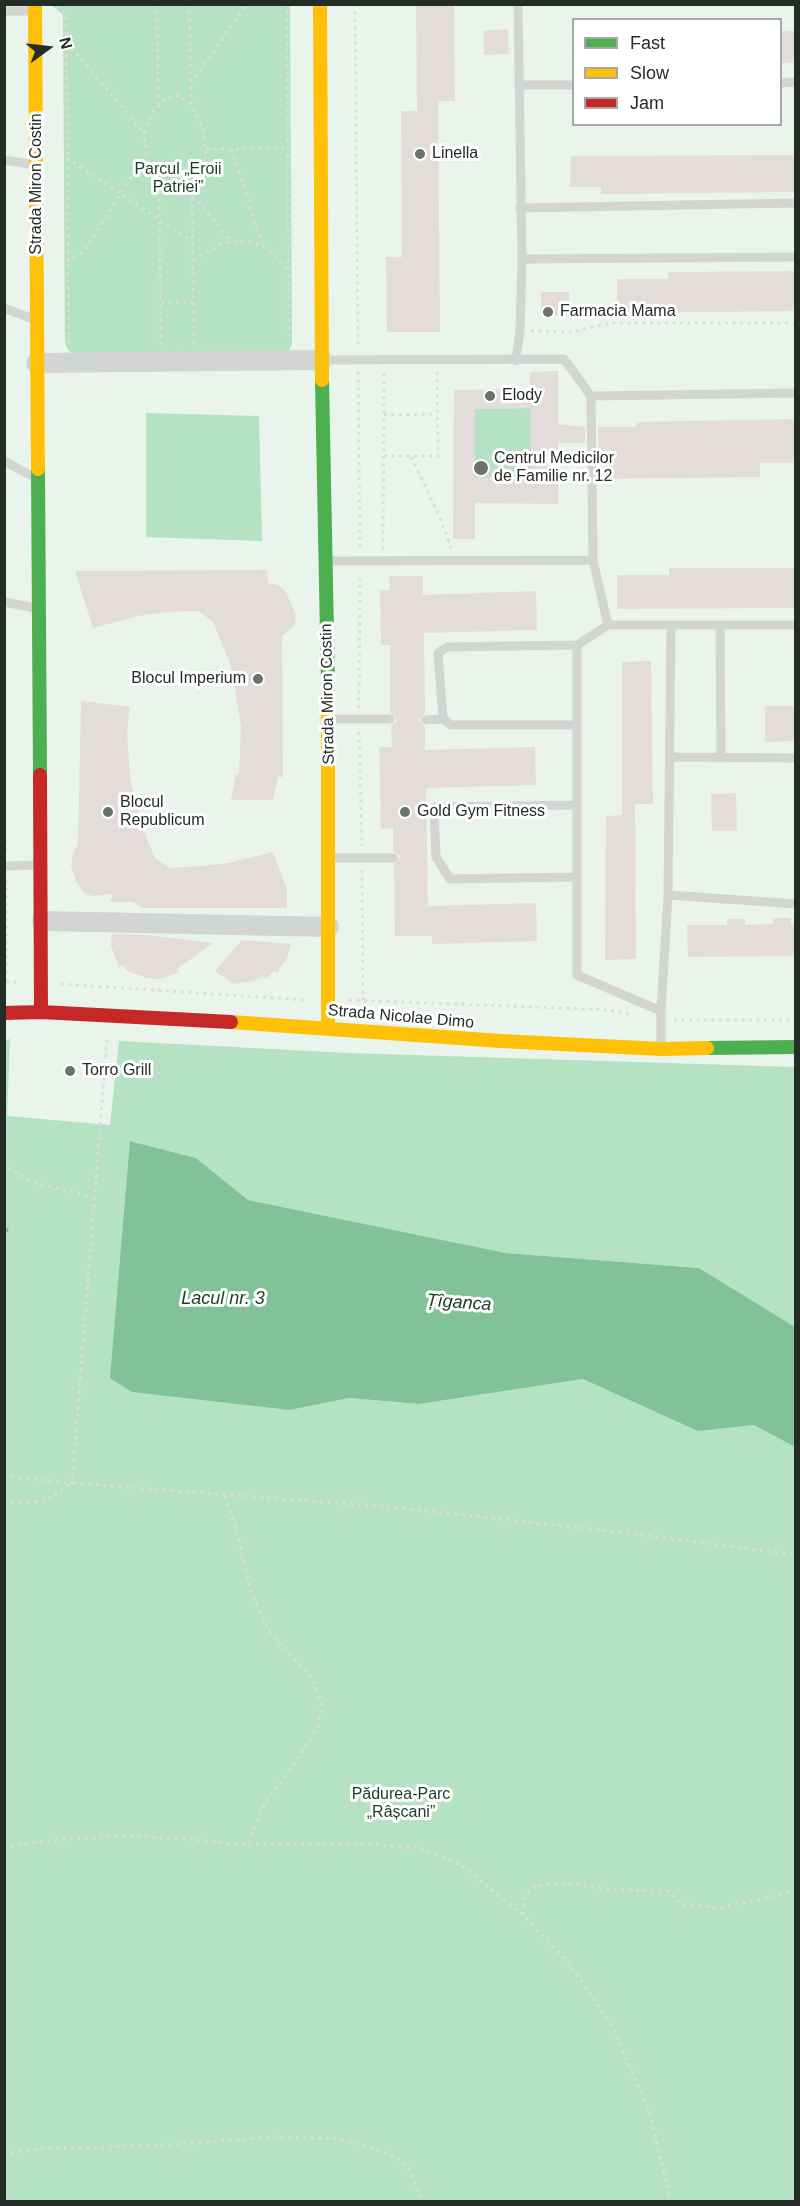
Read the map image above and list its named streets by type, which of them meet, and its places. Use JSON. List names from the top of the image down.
{
  "streets": {
    "street": ["Strada Miron Costin", "Strada Nicolae Dimo"]
  },
  "crossings": [
    ["Strada Miron Costin", "Strada Nicolae Dimo"]
  ],
  "water": ["Lacul nr. 3", "Țîganca"],
  "parks": ["Parcul „Eroii Patriei”", "Pădurea-Parc „Râșcani”"],
  "places": [
    "Linella",
    "Farmacia Mama",
    "Elody",
    "Centrul Medicilor de Familie nr. 12",
    "Blocul Imperium",
    "Blocul Republicum",
    "Gold Gym Fitness",
    "Torro Grill"
  ],
  "legend": ["Fast", "Slow", "Jam"],
  "north": "right"
}
